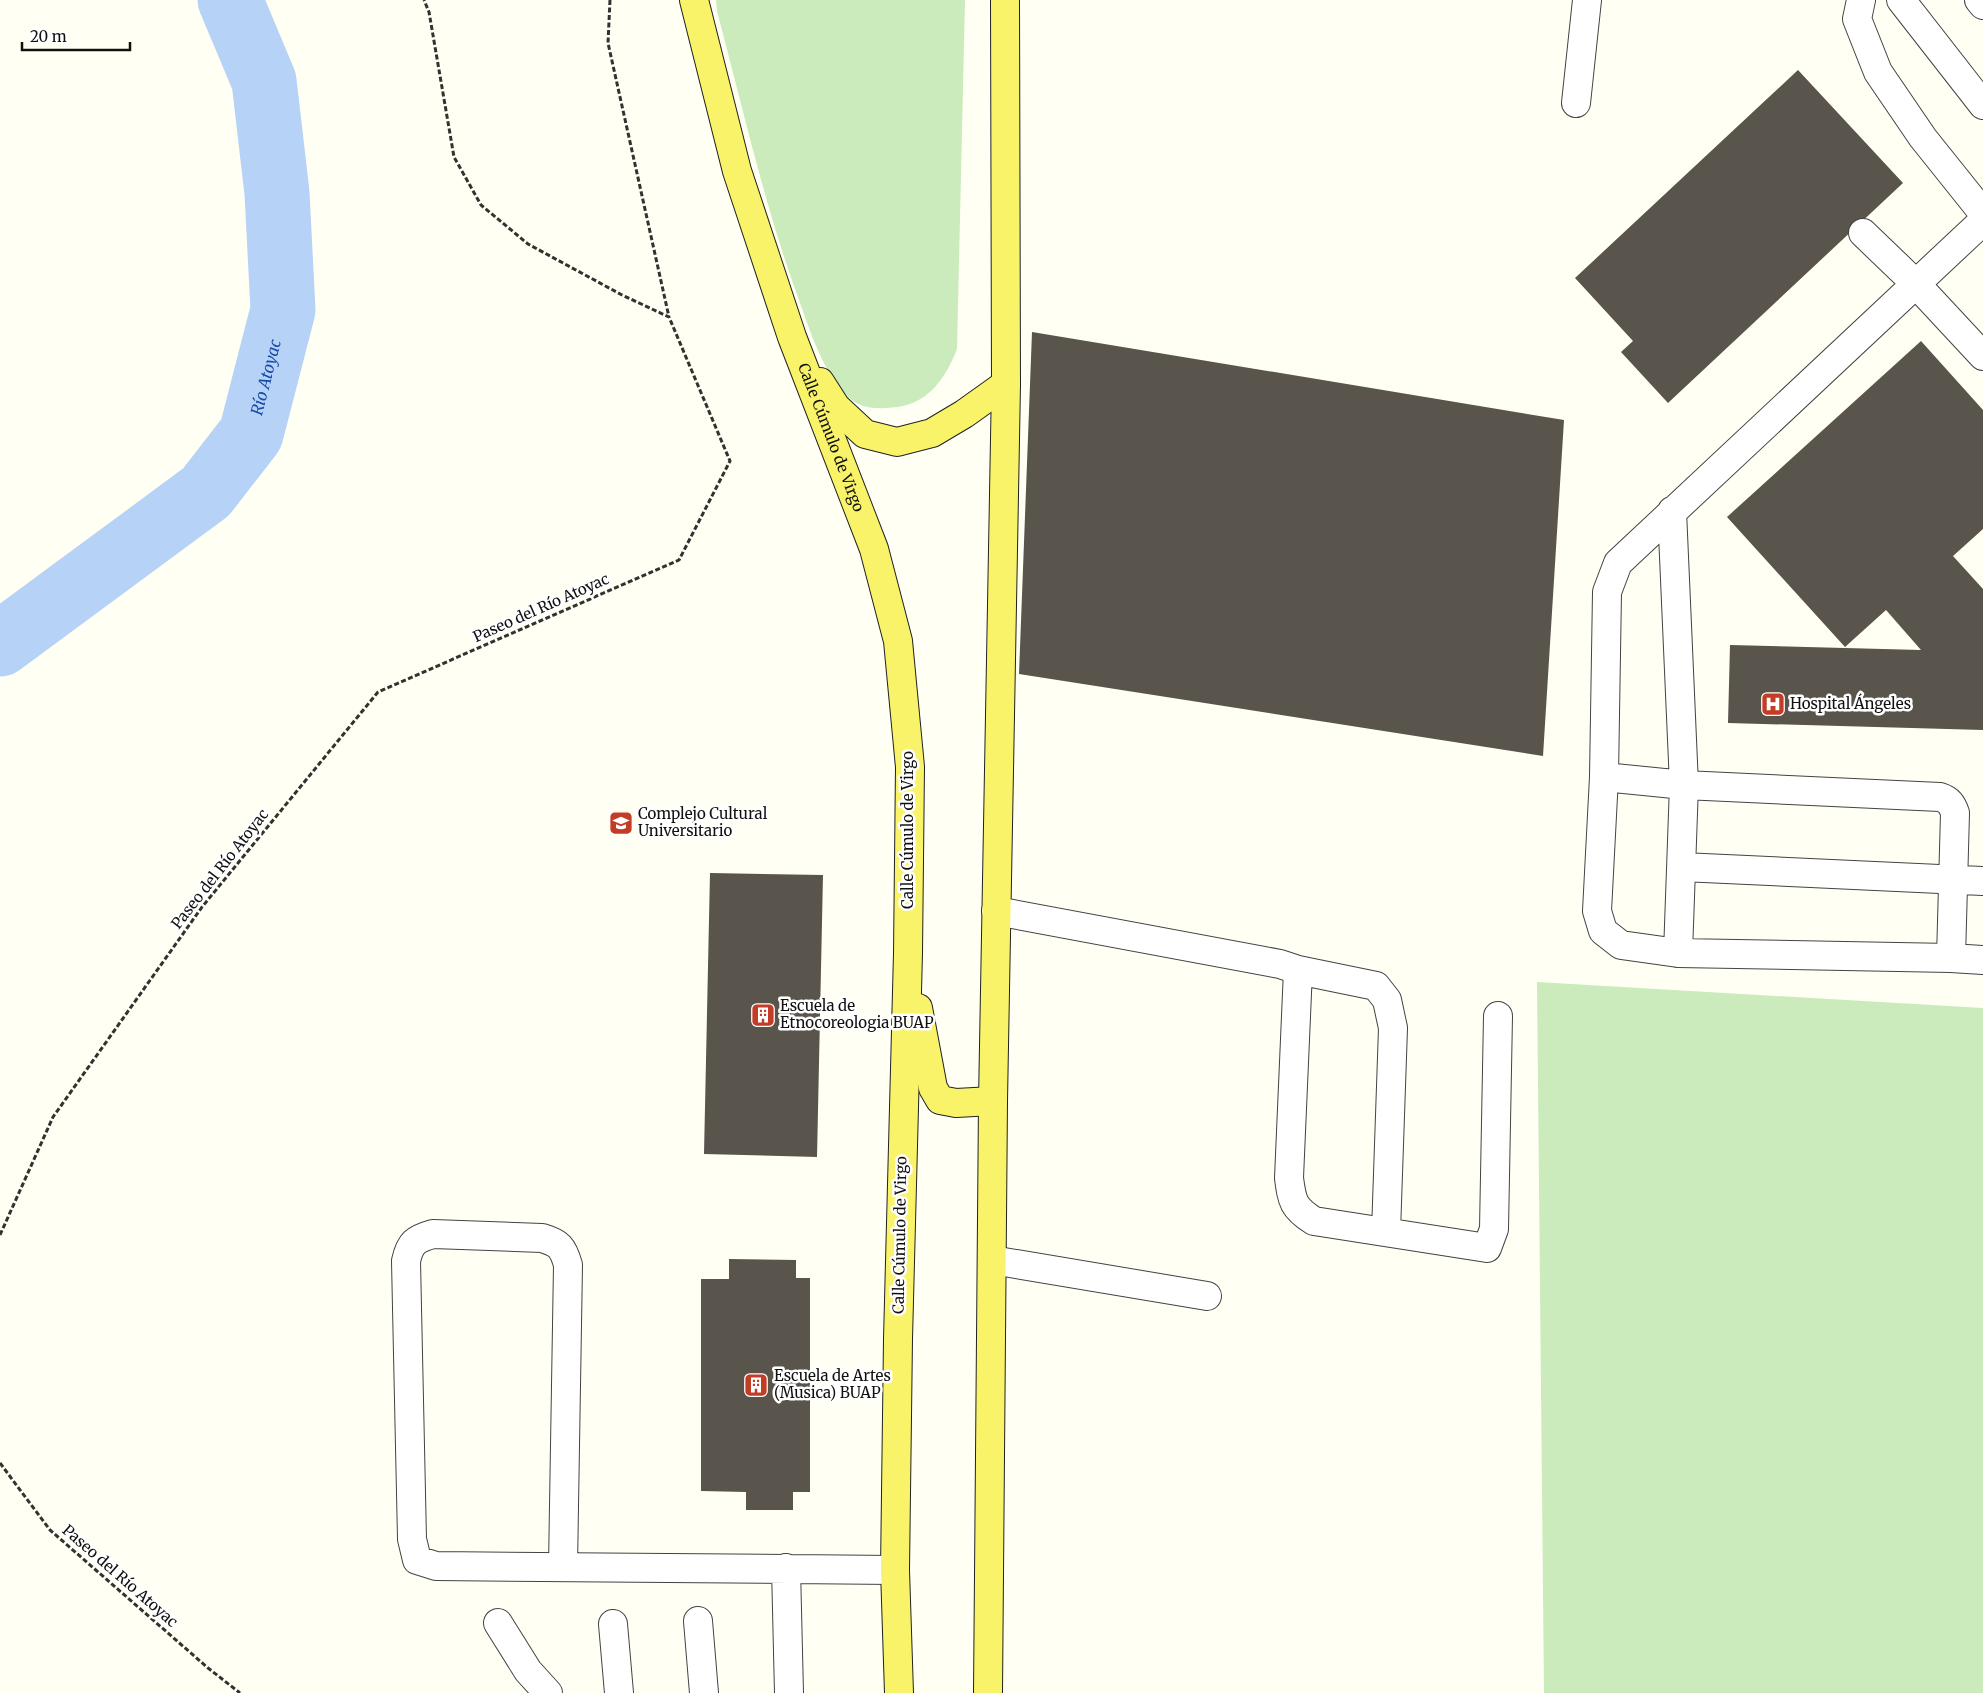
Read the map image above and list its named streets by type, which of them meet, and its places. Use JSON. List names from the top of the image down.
{
  "streets": {
    "main road": ["Calle Cúmulo de Virgo"],
    "path": ["Paseo del Río Atoyac"]
  },
  "water": ["Río Atoyac"],
  "places": {
    "hospital": ["Hospital Ángeles"],
    "school or university": ["Complejo Cultural Universitario"],
    "building": ["Escuela de Etnocoreologia BUAP", "Escuela de Artes (Musica) BUAP"]
  },
  "scale_bar": "20 m"
}
